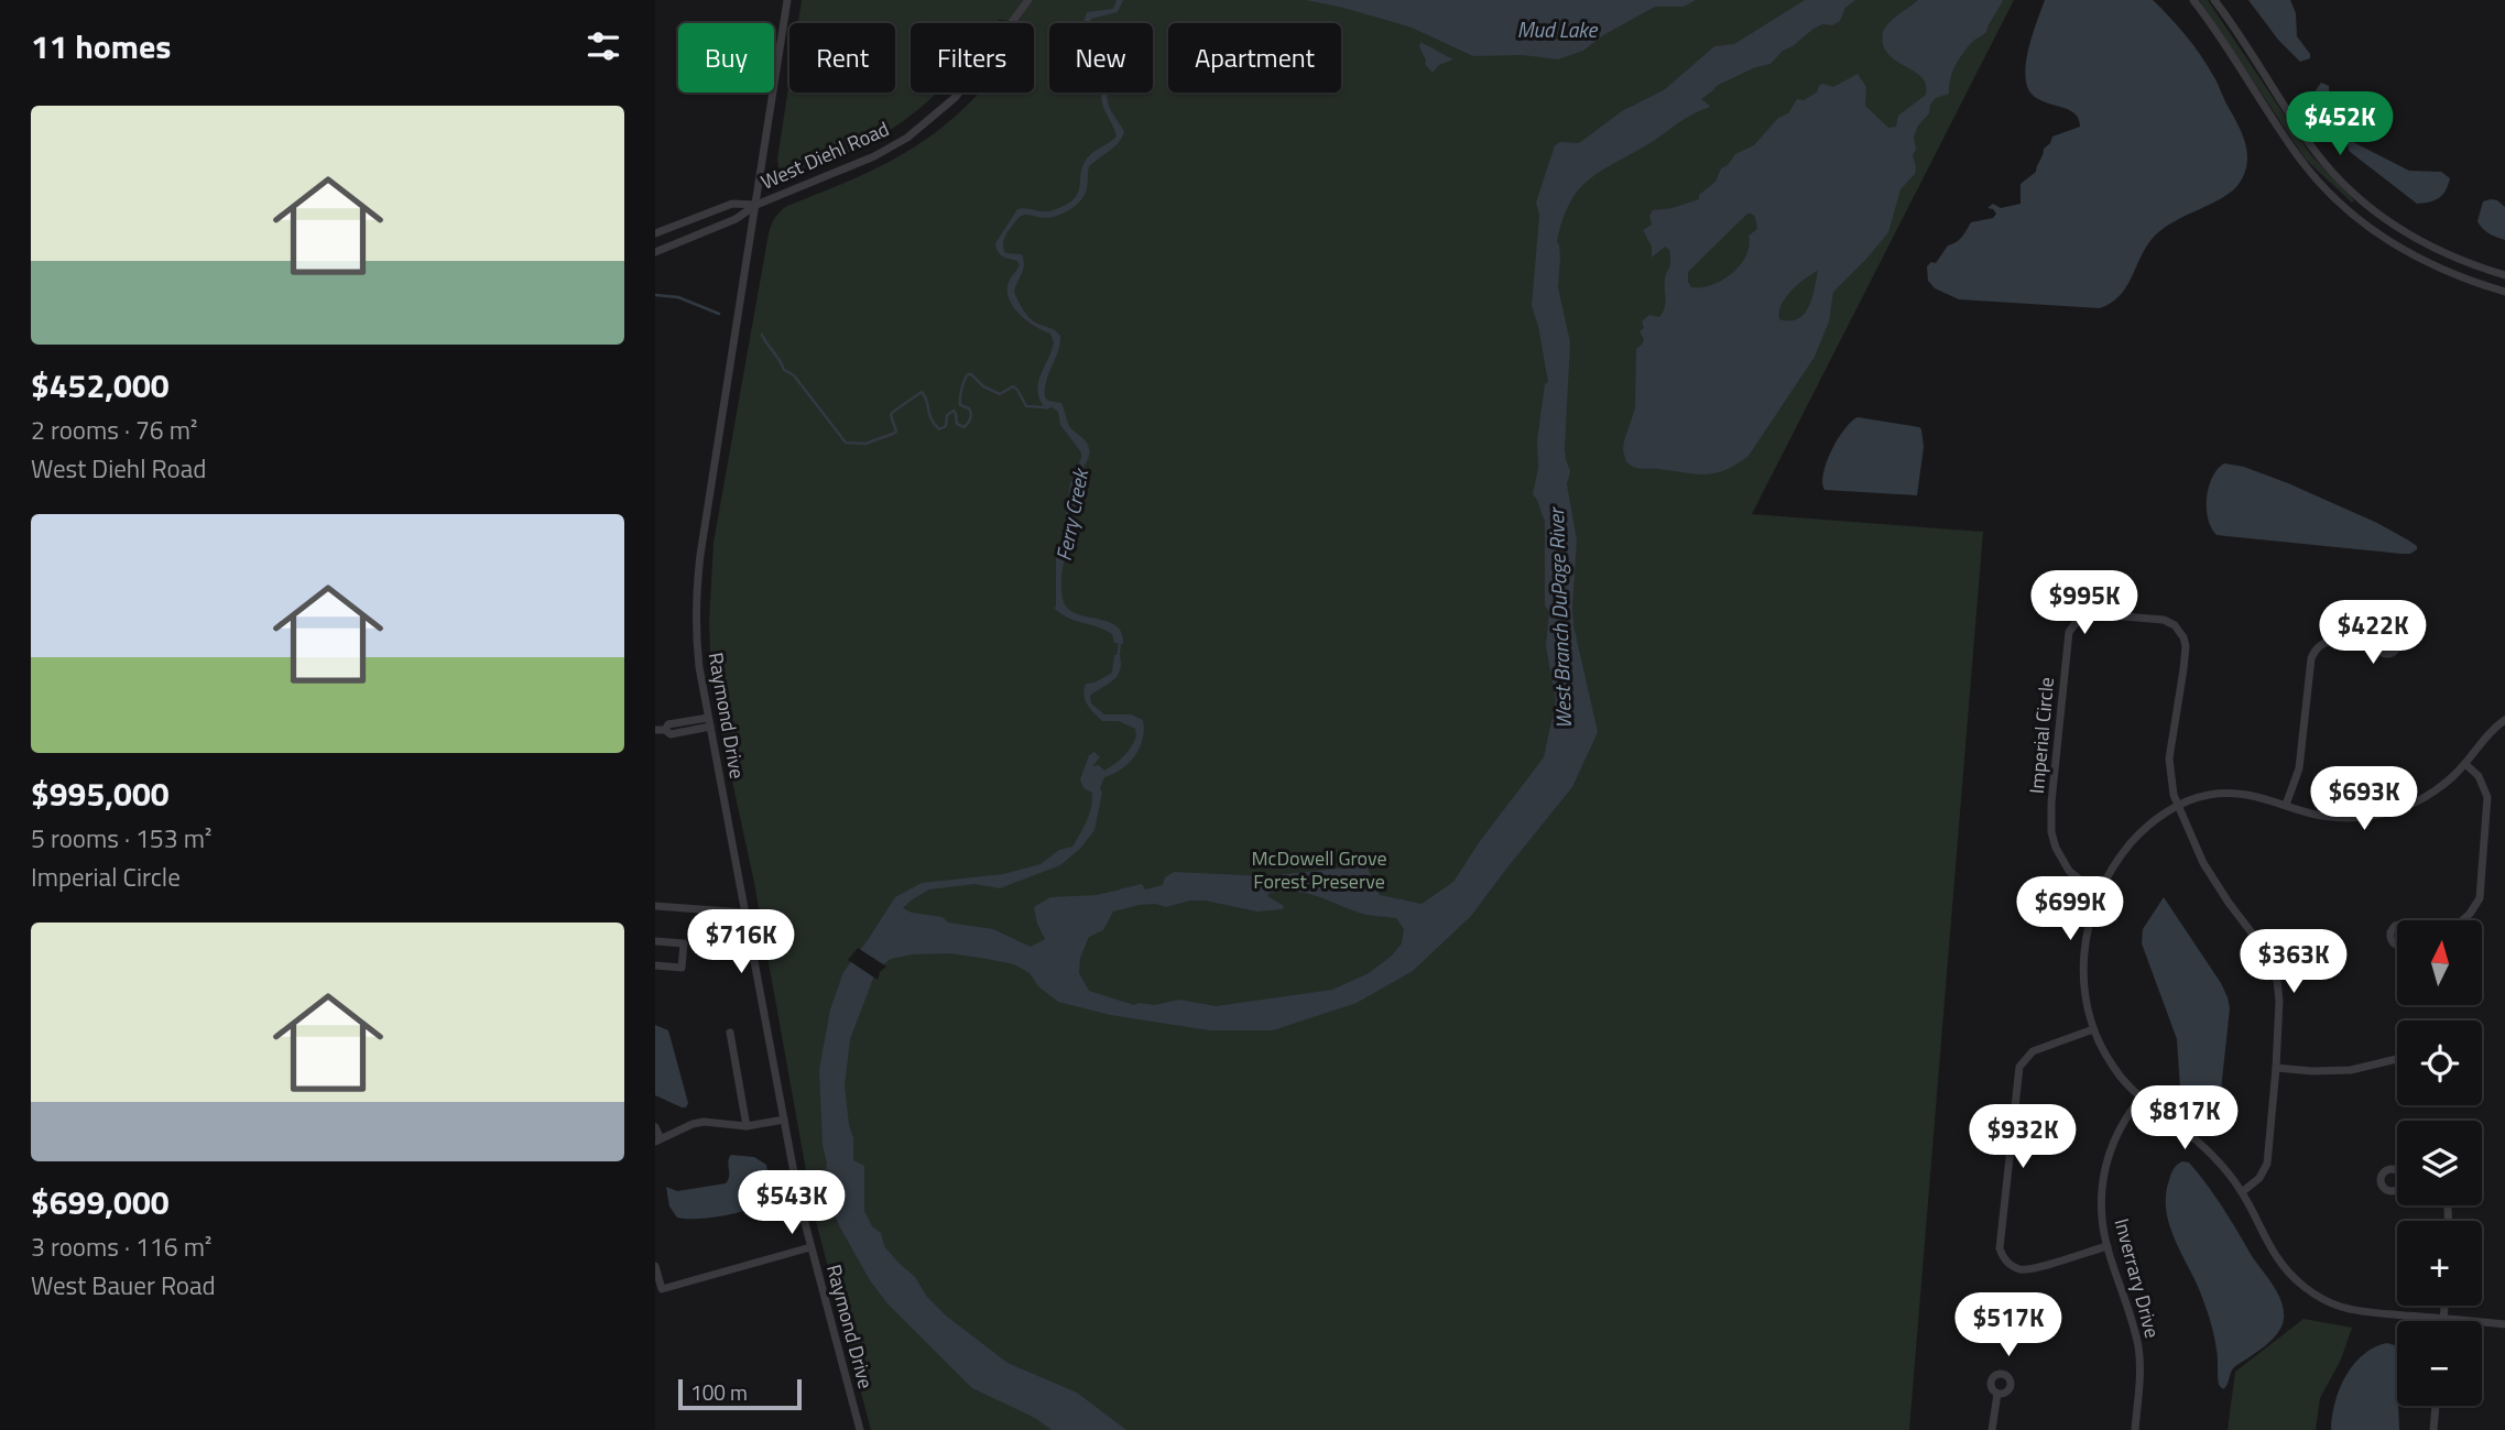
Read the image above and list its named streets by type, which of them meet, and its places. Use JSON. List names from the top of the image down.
{
  "streets": {
    "street": [
      "West Diehl Road",
      "Raymond Drive",
      "Imperial Circle",
      "Inverrary Drive"
    ]
  },
  "crossings": [
    ["West Diehl Road", "Raymond Drive"]
  ],
  "water": ["Mud Lake", "Ferry Creek", "West Branch DuPage River"],
  "parks": ["McDowell Grove Forest Preserve"],
  "scale_bar": "100 m",
  "north": "top",
  "page": {
    "heading": "11 homes",
    "chip": [
      "Buy",
      "Rent",
      "Filters",
      "New",
      "Apartment"
    ],
    "price": [
      "$452K",
      "$995K",
      "$422K",
      "$693K",
      "$699K",
      "$716K",
      "$363K",
      "$817K",
      "$932K",
      "$543K",
      "$517K"
    ],
    "list": [
      {
        "name": "$452,000",
        "note": "2 rooms · 76 m² · West Diehl Road"
      },
      {
        "name": "$995,000",
        "note": "5 rooms · 153 m² · Imperial Circle"
      },
      {
        "name": "$699,000",
        "note": "3 rooms · 116 m² · West Bauer Road"
      }
    ],
    "map_buttons": ["+", "−"],
    "scale": "100 m"
  }
}
